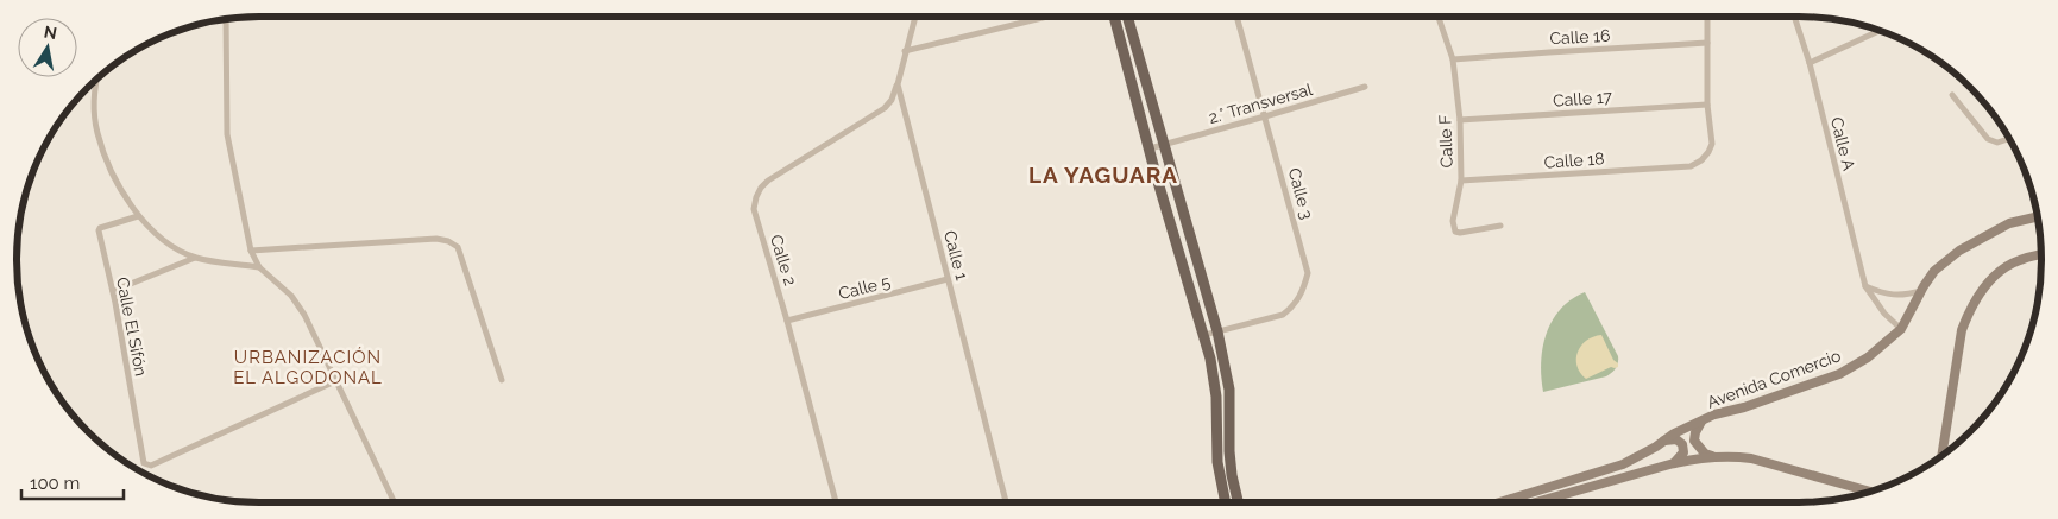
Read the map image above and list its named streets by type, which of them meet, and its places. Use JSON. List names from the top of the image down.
{
  "streets": {
    "main road": ["Avenida Comercio"],
    "street": [
      "Calle 16",
      "Calle 17",
      "2.° Transversal",
      "Calle F",
      "Calle A",
      "Calle 18",
      "Calle 3",
      "Calle 1",
      "Calle 2",
      "Calle 5",
      "Calle El Sifón"
    ]
  },
  "crossings": [
    ["Calle 16", "Calle F"],
    ["Calle 17", "Calle F"],
    ["Calle 17", "Calle 18"],
    ["2.° Transversal", "Calle 3"],
    ["Calle F", "Calle 18"],
    ["Calle 1", "Calle 2"],
    ["Calle 1", "Calle 5"],
    ["Calle 2", "Calle 5"]
  ],
  "districts": ["LA YAGUARA", "URBANIZACIÓN EL ALGODONAL"],
  "scale_bar": "100 m",
  "north": "top"
}
